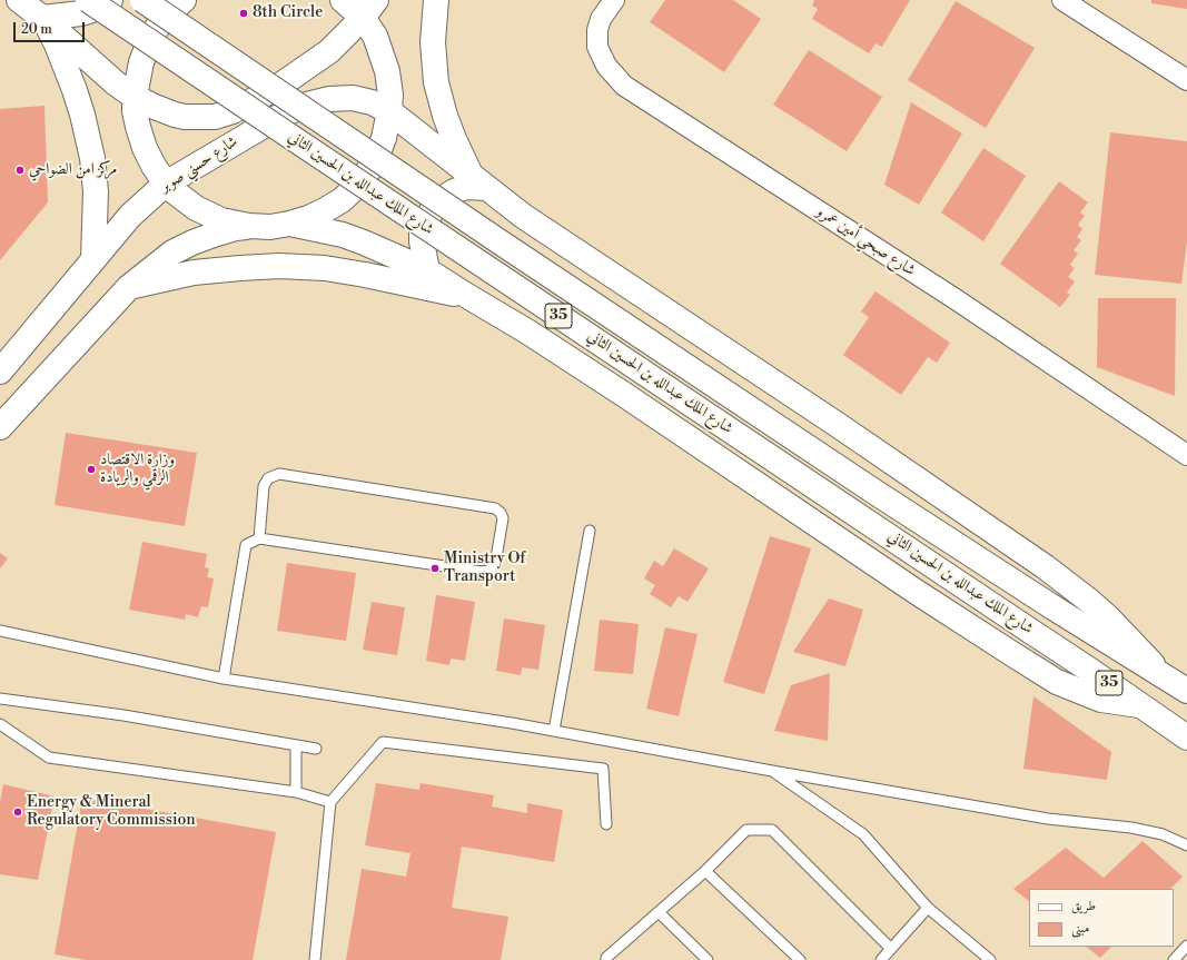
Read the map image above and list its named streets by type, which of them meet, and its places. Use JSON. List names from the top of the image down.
{
  "streets": {
    "main road": ["شارع حسني صوبر", "شارع الملك عبدالله بن الحسين الثاني", "35"],
    "street": ["شارع صبحي أمين عمرو"]
  },
  "crossings": [
    ["شارع حسني صوبر", "شارع الملك عبدالله بن الحسين الثاني"]
  ],
  "places": [
    "8th Circle",
    "مركز امن الضواحي",
    "وزارة الاقتصاد الرقمي والريادة",
    "Ministry Of Transport",
    "Energy & Mineral Regulatory Commission"
  ],
  "legend": ["طريق", "مبنى"],
  "scale_bar": "20 m"
}
